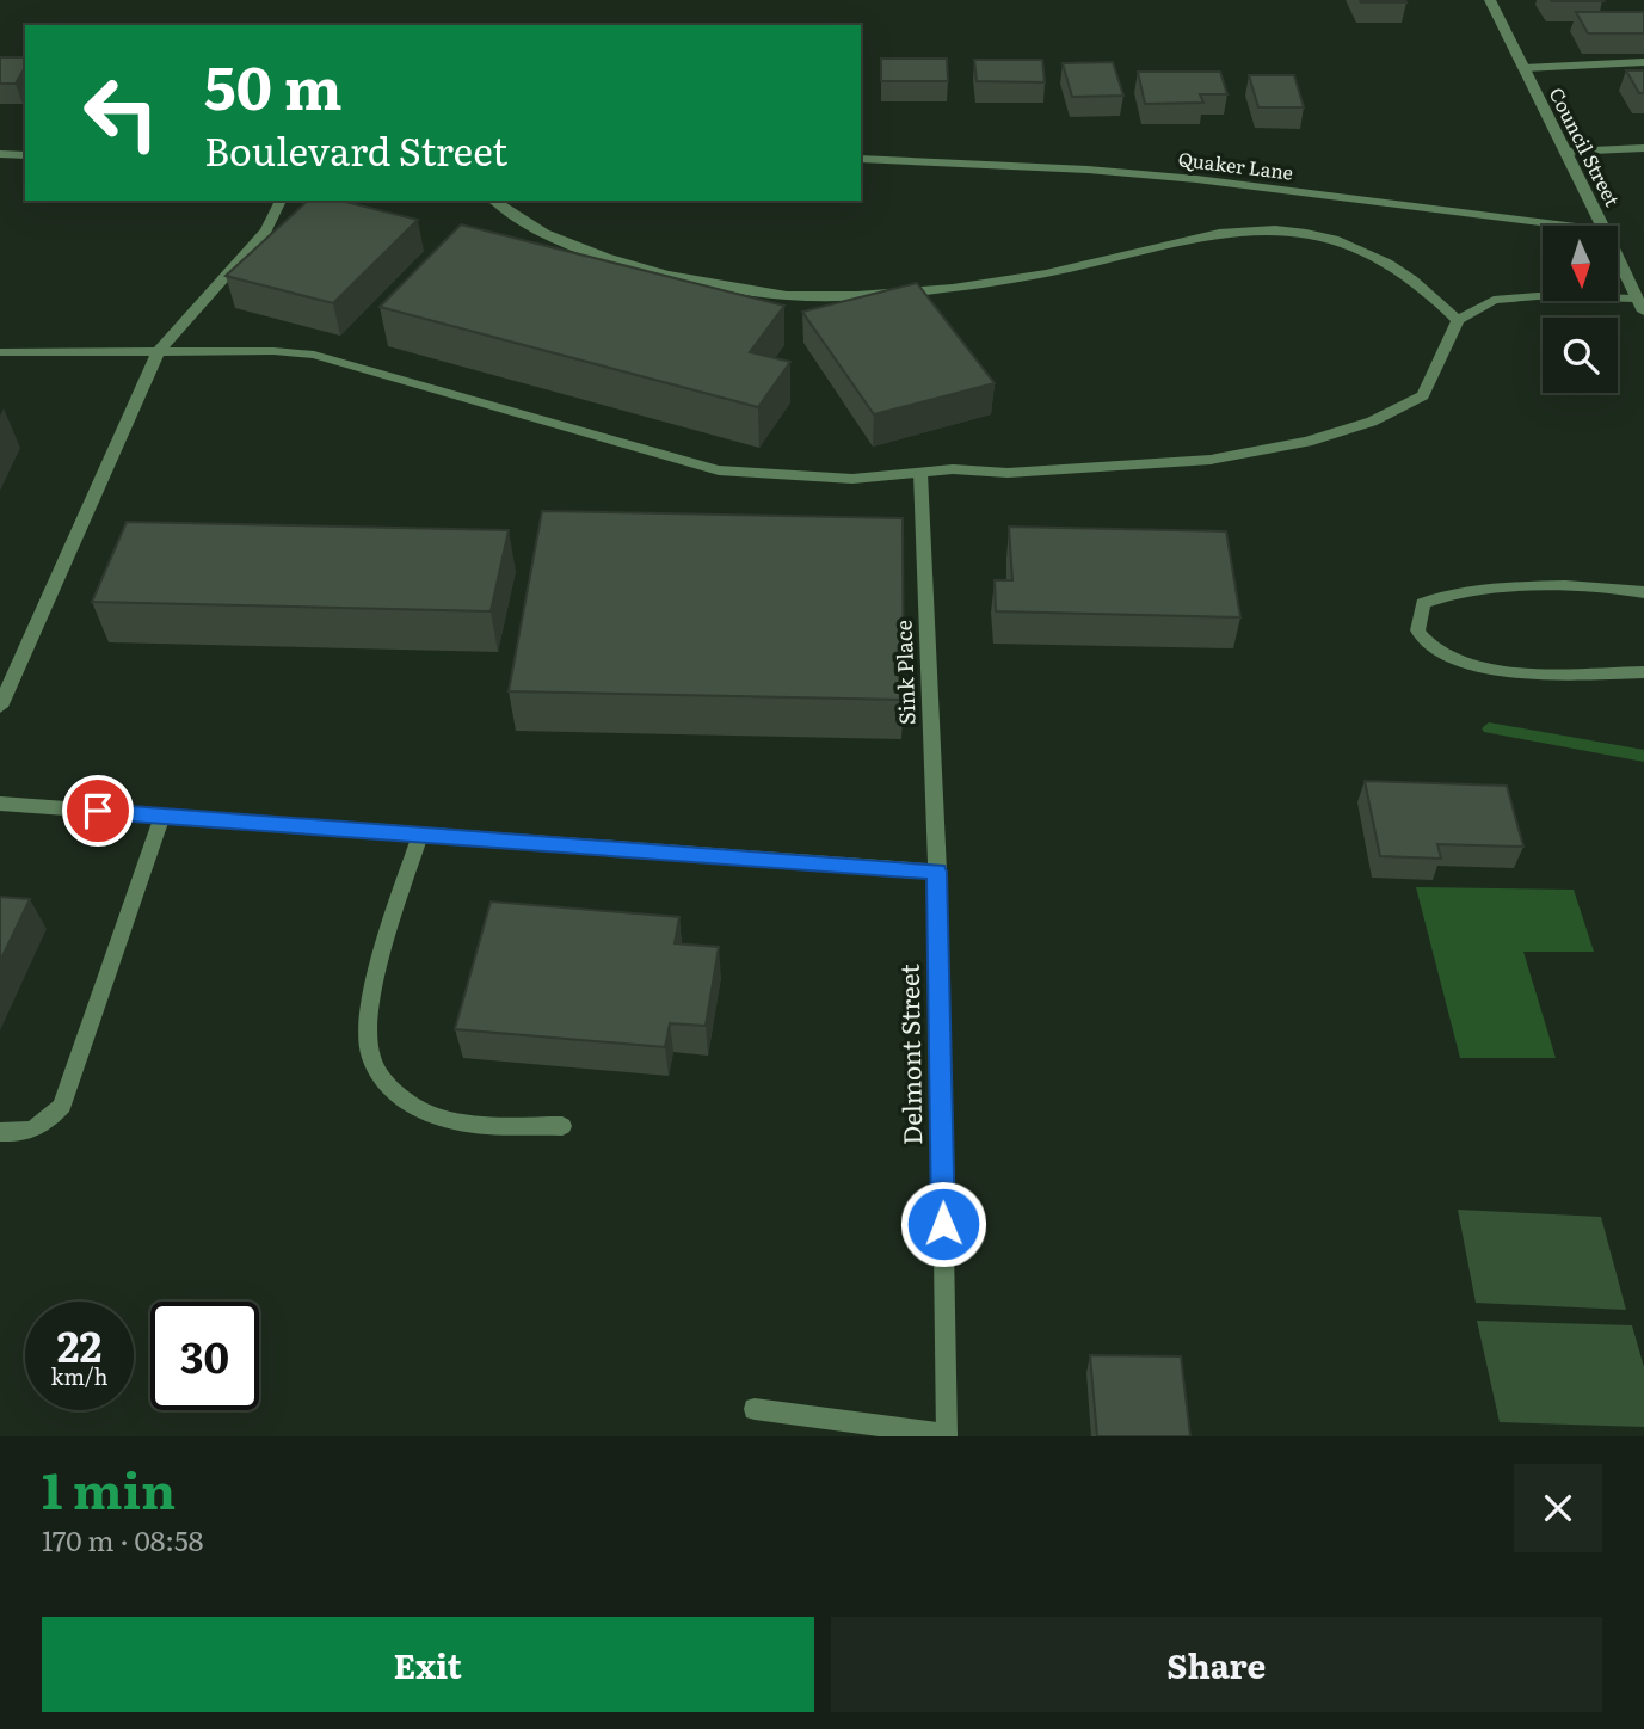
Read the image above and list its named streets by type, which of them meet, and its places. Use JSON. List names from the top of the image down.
{
  "streets": {
    "street": [
      "Council Street",
      "Quaker Lane",
      "Sink Place",
      "Delmont Street"
    ]
  },
  "crossings": [
    ["Sink Place", "Delmont Street"]
  ],
  "north": "bottom",
  "page": {
    "turn": ["50 m", "Boulevard Street"],
    "speed": "22 km/h",
    "limit": "30",
    "heading": ["1 min", "170 m · 08:58"],
    "buttons": ["Exit", "Share"]
  }
}
